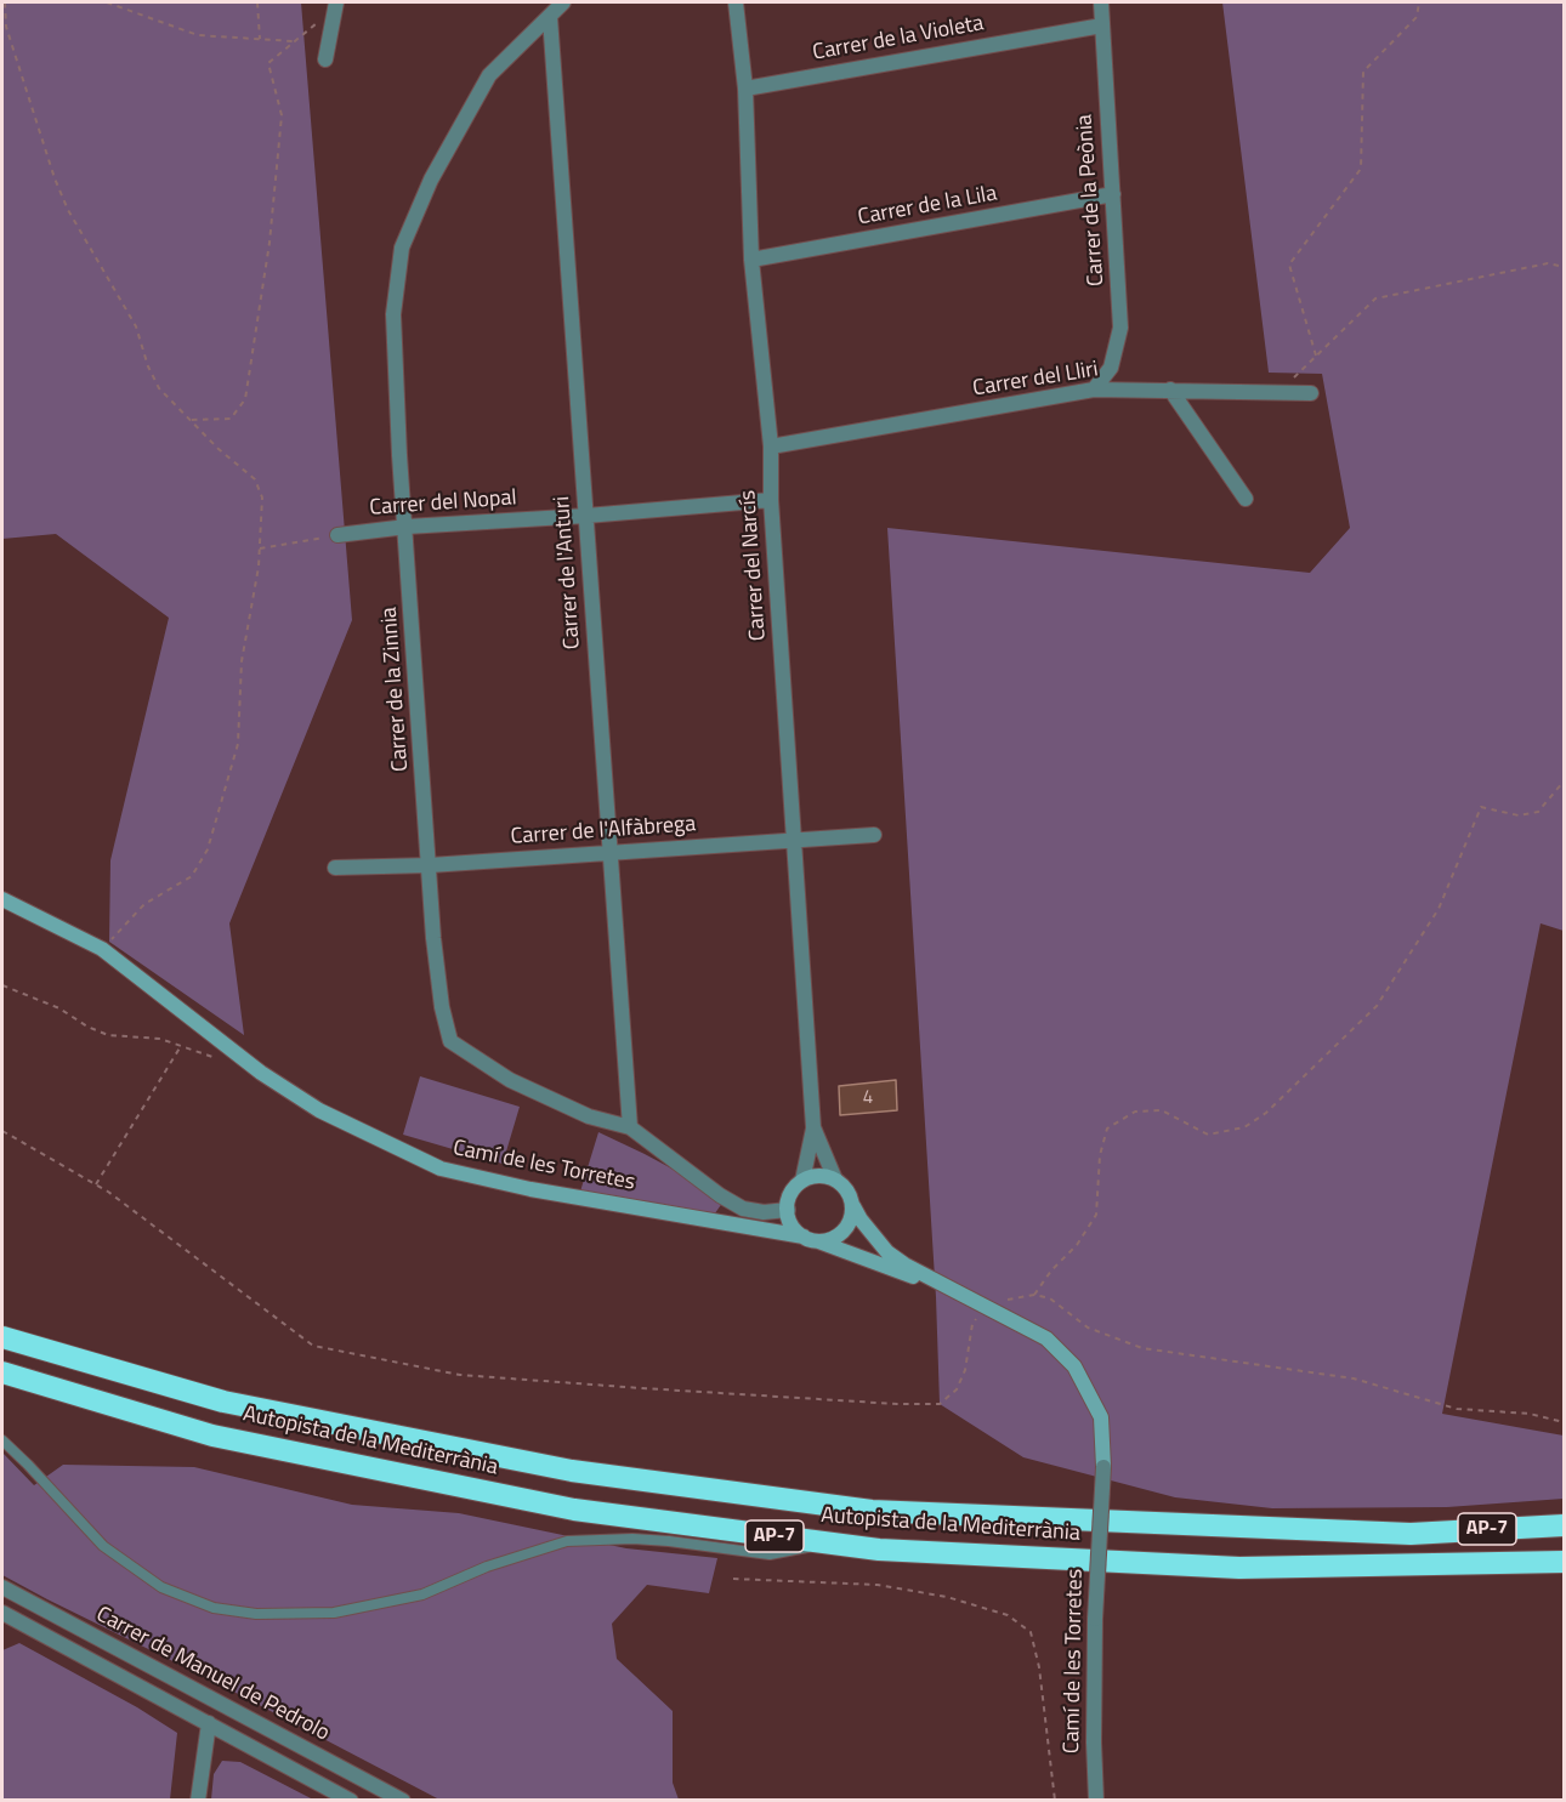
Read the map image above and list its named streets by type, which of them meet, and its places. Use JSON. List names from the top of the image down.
{
  "streets": {
    "highway": ["Autopista de la Mediterrània", "AP-7"],
    "street": [
      "Carrer de la Violeta",
      "Carrer de la Peònia",
      "Carrer de la Lila",
      "Carrer del Lliri",
      "Carrer del Nopal",
      "Carrer del Narcís",
      "Carrer de l'Anturi",
      "Carrer de la Zinnia",
      "Carrer de l'Alfàbrega",
      "Camí de les Torretes",
      "Carrer de Manuel de Pedrolo"
    ]
  },
  "crossings": [
    ["Carrer de la Violeta", "Carrer de la Peònia"],
    ["Carrer de la Violeta", "Carrer del Narcís"],
    ["Carrer de la Peònia", "Carrer de la Lila"],
    ["Carrer de la Peònia", "Carrer del Lliri"],
    ["Carrer de la Lila", "Carrer del Narcís"],
    ["Carrer del Lliri", "Carrer del Narcís"],
    ["Carrer del Nopal", "Carrer del Narcís"],
    ["Carrer del Nopal", "Carrer de l'Anturi"],
    ["Carrer del Nopal", "Carrer de la Zinnia"],
    ["Carrer del Narcís", "Carrer de la Zinnia"],
    ["Carrer del Narcís", "Carrer de l'Alfàbrega"],
    ["Carrer del Narcís", "Camí de les Torretes"],
    ["Carrer de l'Anturi", "Carrer de la Zinnia"],
    ["Carrer de l'Anturi", "Carrer de l'Alfàbrega"],
    ["Carrer de la Zinnia", "Carrer de l'Alfàbrega"],
    ["Carrer de la Zinnia", "Camí de les Torretes"]
  ],
  "house_numbers": ["4"]
}
